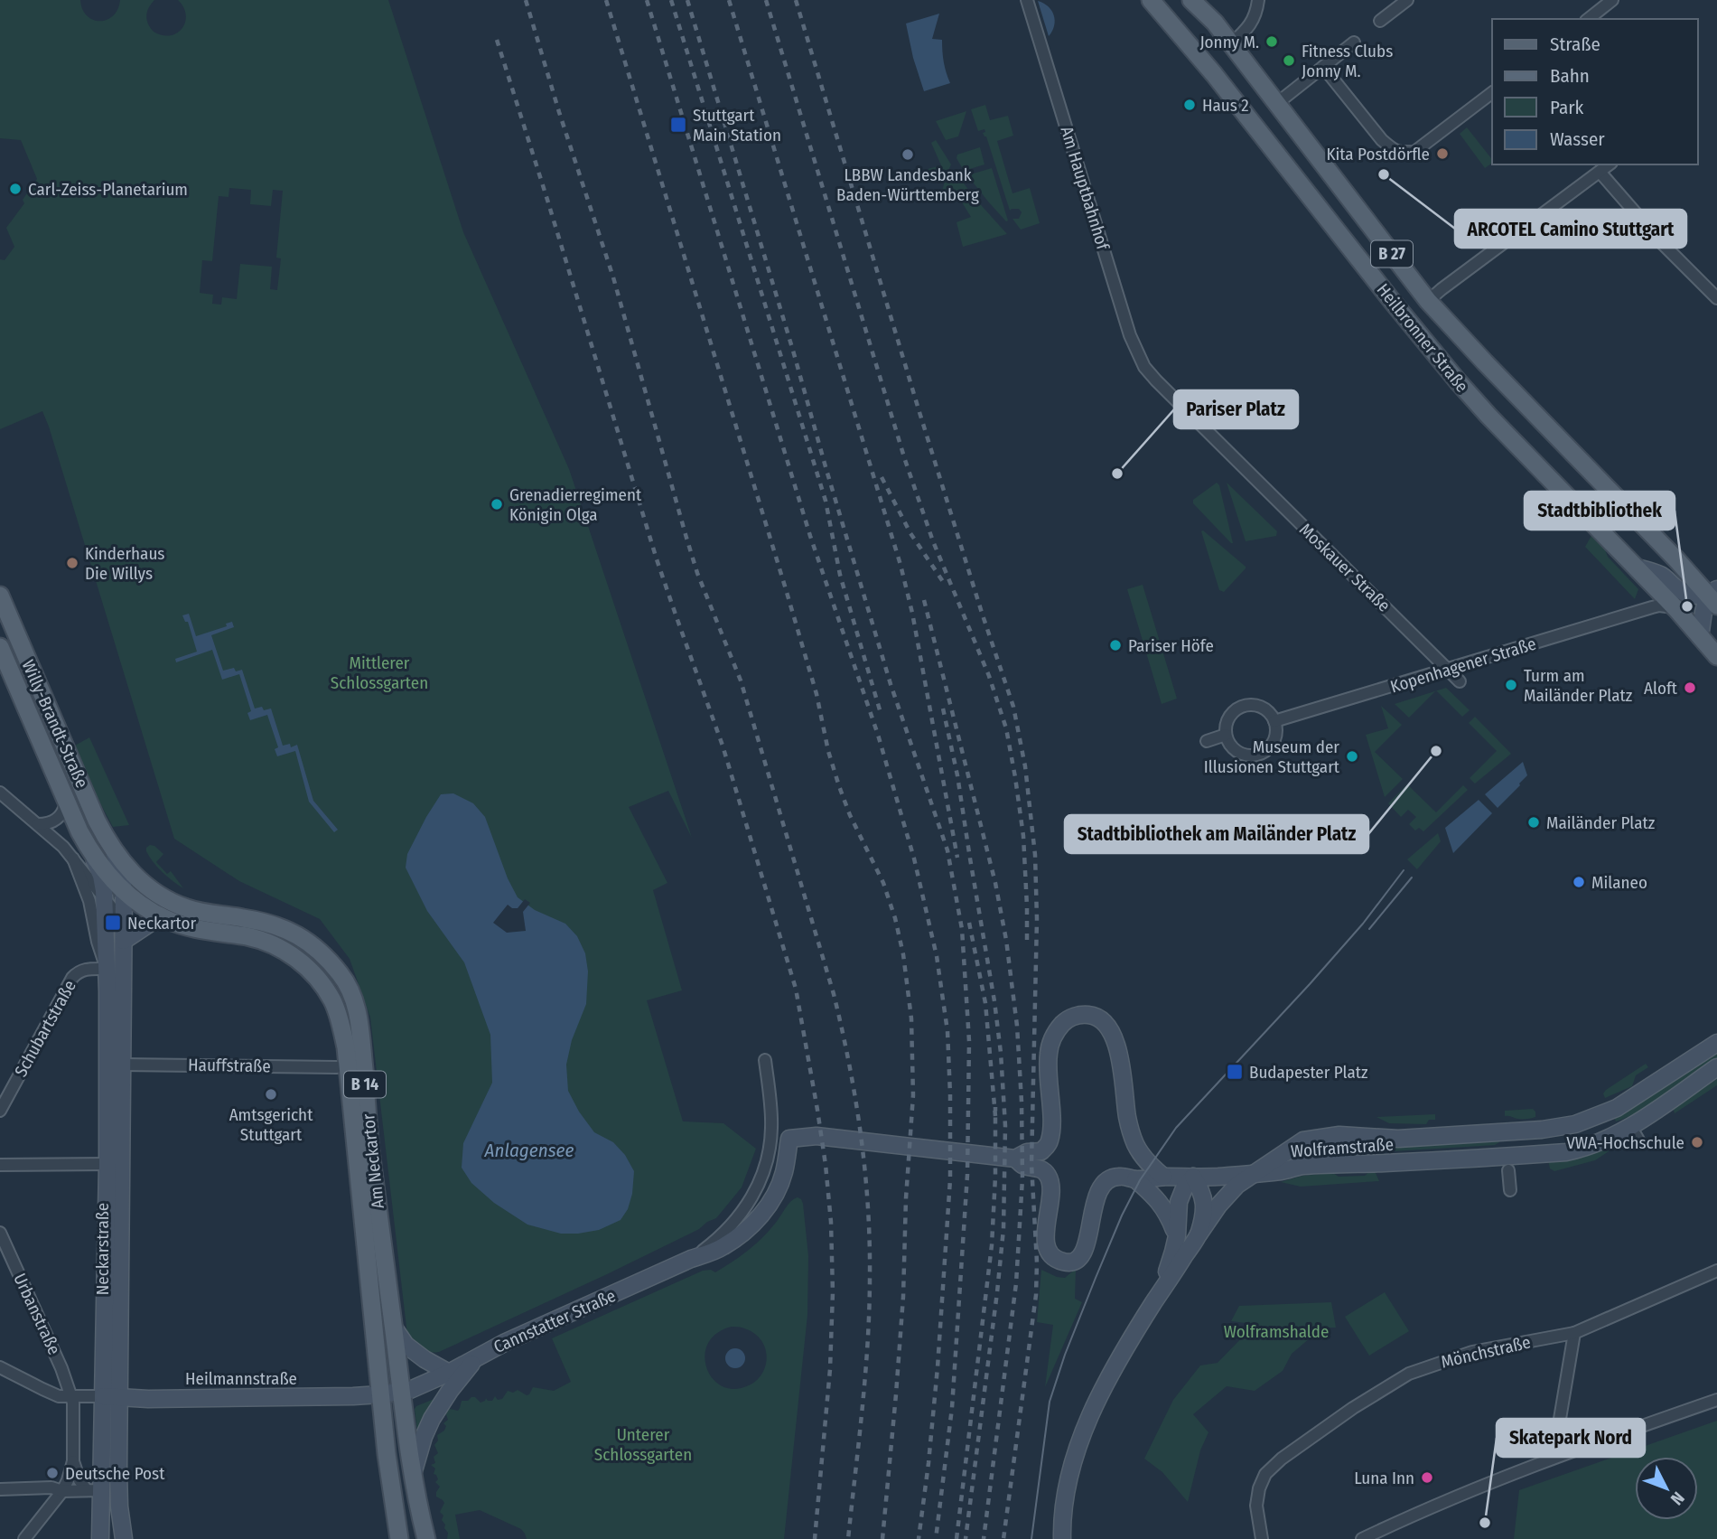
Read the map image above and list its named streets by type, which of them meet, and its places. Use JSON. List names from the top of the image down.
{
  "streets": {
    "main road": [
      "B 27",
      "Heilbronner Straße",
      "Willy-Brandt-Straße",
      "B 14",
      "Wolframstraße",
      "Am Neckartor",
      "Neckarstraße",
      "Cannstatter Straße",
      "Heilmannstraße"
    ],
    "street": [
      "Am Hauptbahnhof",
      "Moskauer Straße",
      "Kopenhagener Straße",
      "Schubartstraße",
      "Hauffstraße",
      "Urbanstraße",
      "Mönchstraße"
    ]
  },
  "crossings": [
    ["Am Hauptbahnhof", "Moskauer Straße"],
    ["Heilbronner Straße", "Kopenhagener Straße"],
    ["Moskauer Straße", "Kopenhagener Straße"],
    ["Willy-Brandt-Straße", "Am Neckartor"],
    ["Willy-Brandt-Straße", "Neckarstraße"],
    ["Schubartstraße", "Neckarstraße"],
    ["Hauffstraße", "Neckarstraße"],
    ["B 14", "Am Neckartor"],
    ["B 14", "Cannstatter Straße"],
    ["B 14", "Heilmannstraße"],
    ["Am Neckartor", "Neckarstraße"],
    ["Am Neckartor", "Cannstatter Straße"],
    ["Am Neckartor", "Heilmannstraße"],
    ["Neckarstraße", "Urbanstraße"],
    ["Neckarstraße", "Heilmannstraße"],
    ["Cannstatter Straße", "Heilmannstraße"]
  ],
  "water": ["Anlagensee"],
  "parks": ["Mittlerer Schlossgarten", "Wolframshalde", "Unterer Schlossgarten"],
  "places": {
    "other": [
      "Jonny M.",
      "Fitness Clubs Jonny M.",
      "Haus 2",
      "Kita Postdörfle",
      "LBBW Landesbank Baden-Württemberg",
      "ARCOTEL Camino Stuttgart",
      "Carl-Zeiss-Planetarium",
      "Pariser Platz",
      "Grenadierregiment Königin Olga",
      "Kinderhaus Die Willys",
      "Stadtbibliothek",
      "Pariser Höfe",
      "Turm am Mailänder Platz",
      "Aloft",
      "Stadtbibliothek am Mailänder Platz",
      "Museum der Illusionen Stuttgart",
      "Mailänder Platz",
      "Milaneo",
      "Amtsgericht Stuttgart",
      "VWA-Hochschule",
      "Deutsche Post",
      "Luna Inn",
      "Skatepark Nord"
    ],
    "transit": ["Stuttgart Main Station", "Neckartor", "Budapester Platz"]
  },
  "legend": [
    "Straße",
    "Bahn",
    "Park",
    "Wasser"
  ],
  "north": "bottom right"
}
